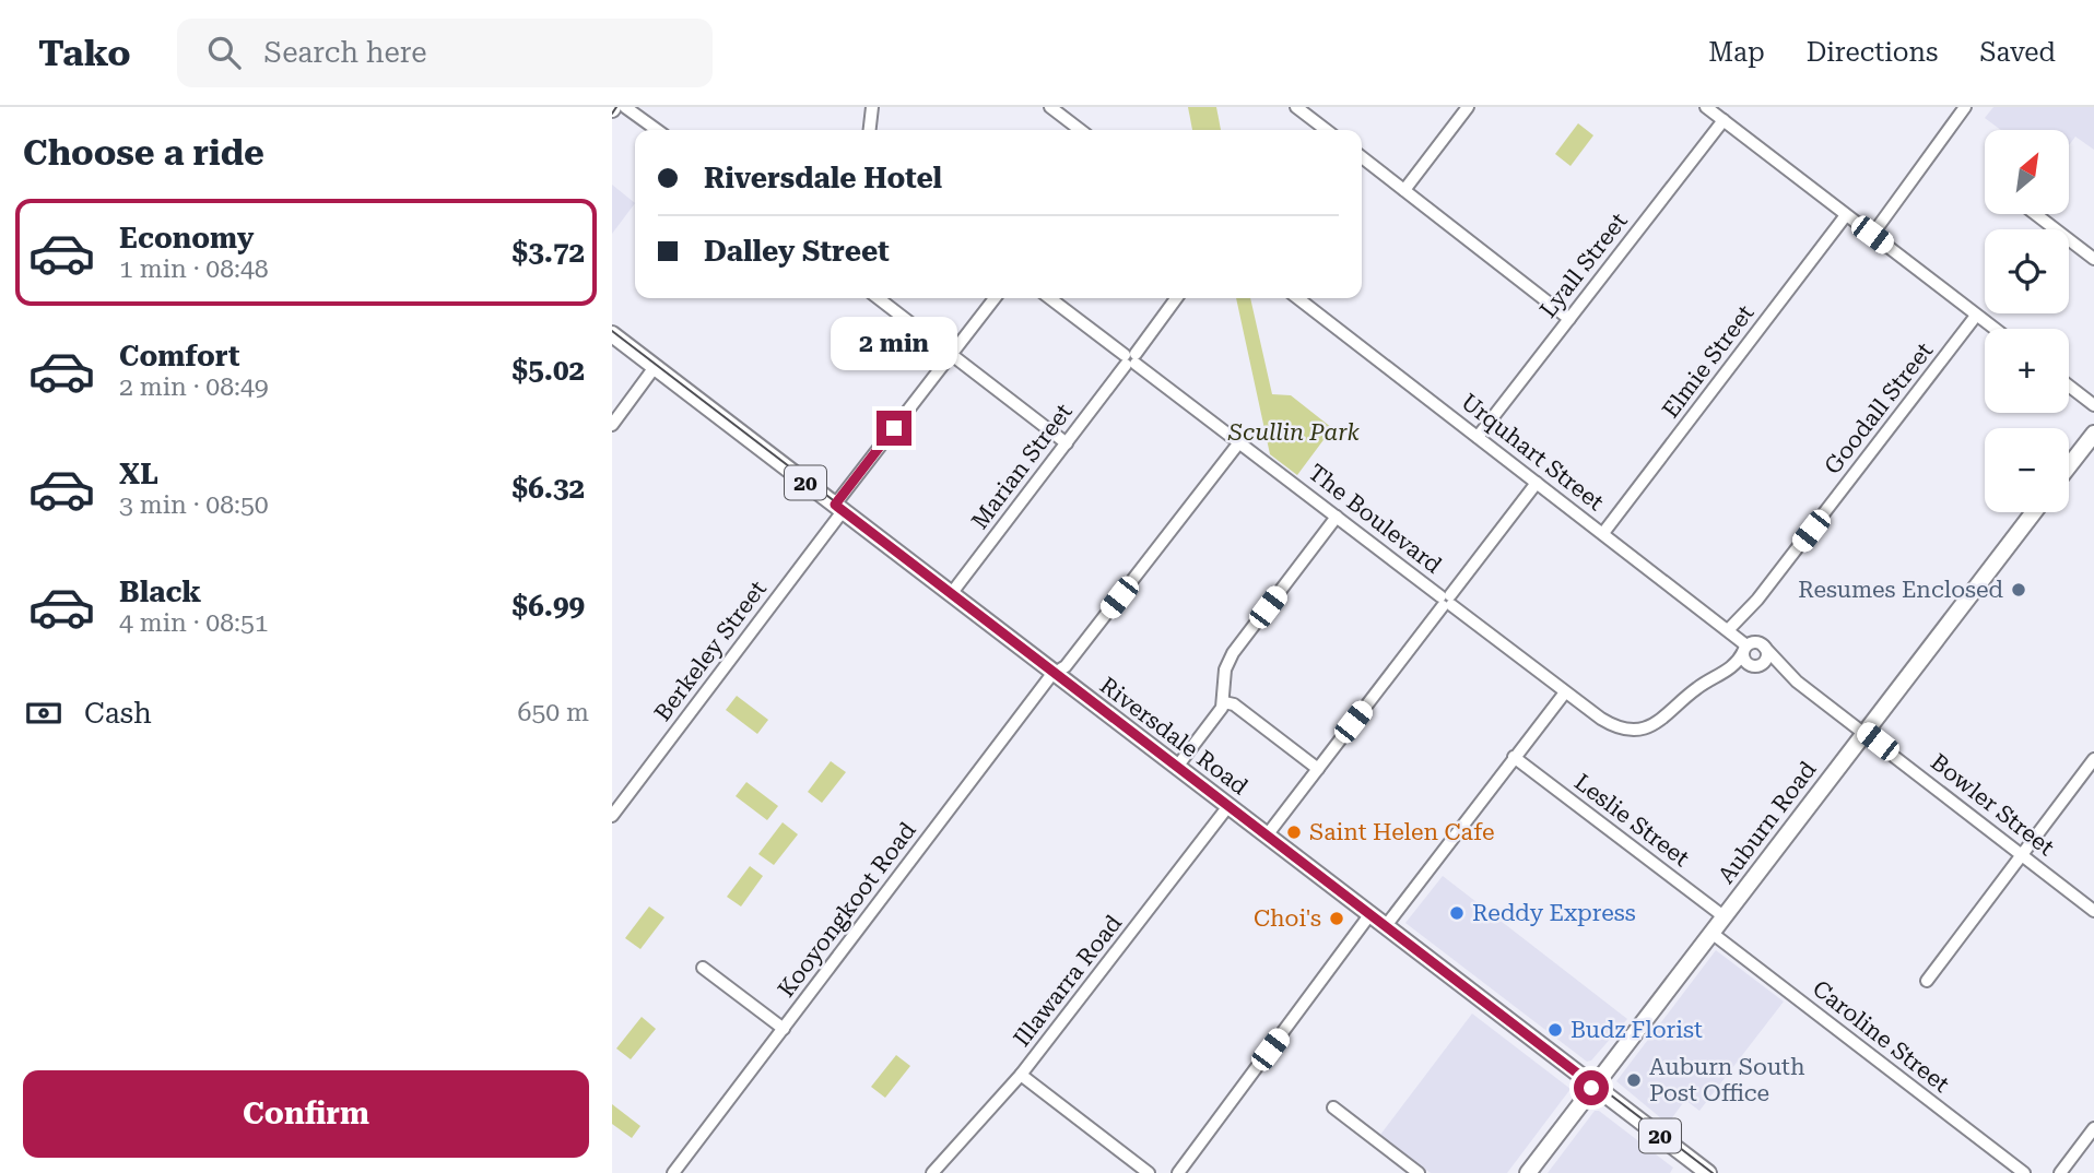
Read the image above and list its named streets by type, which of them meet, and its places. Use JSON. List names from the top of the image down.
{
  "streets": {
    "main road": ["20", "Riversdale Road", "Auburn Road"],
    "street": [
      "Lyall Street",
      "Elmie Street",
      "Goodall Street",
      "Urquhart Street",
      "Marian Street",
      "The Boulevard",
      "Berkeley Street",
      "Bowler Street",
      "Leslie Street",
      "Kooyongkoot Road",
      "Illawarra Road",
      "Caroline Street"
    ]
  },
  "crossings": [
    ["Lyall Street", "Urquhart Street"],
    ["Elmie Street", "Urquhart Street"],
    ["Goodall Street", "Urquhart Street"],
    ["Goodall Street", "The Boulevard"],
    ["Urquhart Street", "The Boulevard"],
    ["Marian Street", "The Boulevard"],
    ["Marian Street", "Riversdale Road"],
    ["The Boulevard", "Kooyongkoot Road"],
    ["Berkeley Street", "Riversdale Road"],
    ["Riversdale Road", "Auburn Road"],
    ["Riversdale Road", "Kooyongkoot Road"],
    ["Riversdale Road", "Illawarra Road"],
    ["Bowler Street", "Auburn Road"],
    ["Leslie Street", "Auburn Road"],
    ["Auburn Road", "Caroline Street"]
  ],
  "parks": ["Scullin Park"],
  "places": [
    "Resumes Enclosed",
    "Saint Helen Cafe",
    "Reddy Express",
    "Choi's",
    "Budz Florist",
    "Auburn South Post Office"
  ],
  "north": "top right",
  "page": {
    "header": "Tako",
    "search": "Search here",
    "nav": ["Map", "Directions", "Saved"],
    "heading": "Choose a ride",
    "map_buttons": ["+", "−"],
    "banner": ["Riversdale Hotel", "Dalley Street"],
    "list": [
      {
        "name": "Economy",
        "note": "1 min · 08:48",
        "value": "$3.72"
      },
      {
        "name": "Comfort",
        "note": "2 min · 08:49",
        "value": "$5.02"
      },
      {
        "name": "XL",
        "note": "3 min · 08:50",
        "value": "$6.32"
      },
      {
        "name": "Black",
        "note": "4 min · 08:51",
        "value": "$6.99"
      }
    ],
    "bubble": "2 min",
    "pay": ["Cash", "650 m"],
    "buttons": "Confirm"
  }
}
